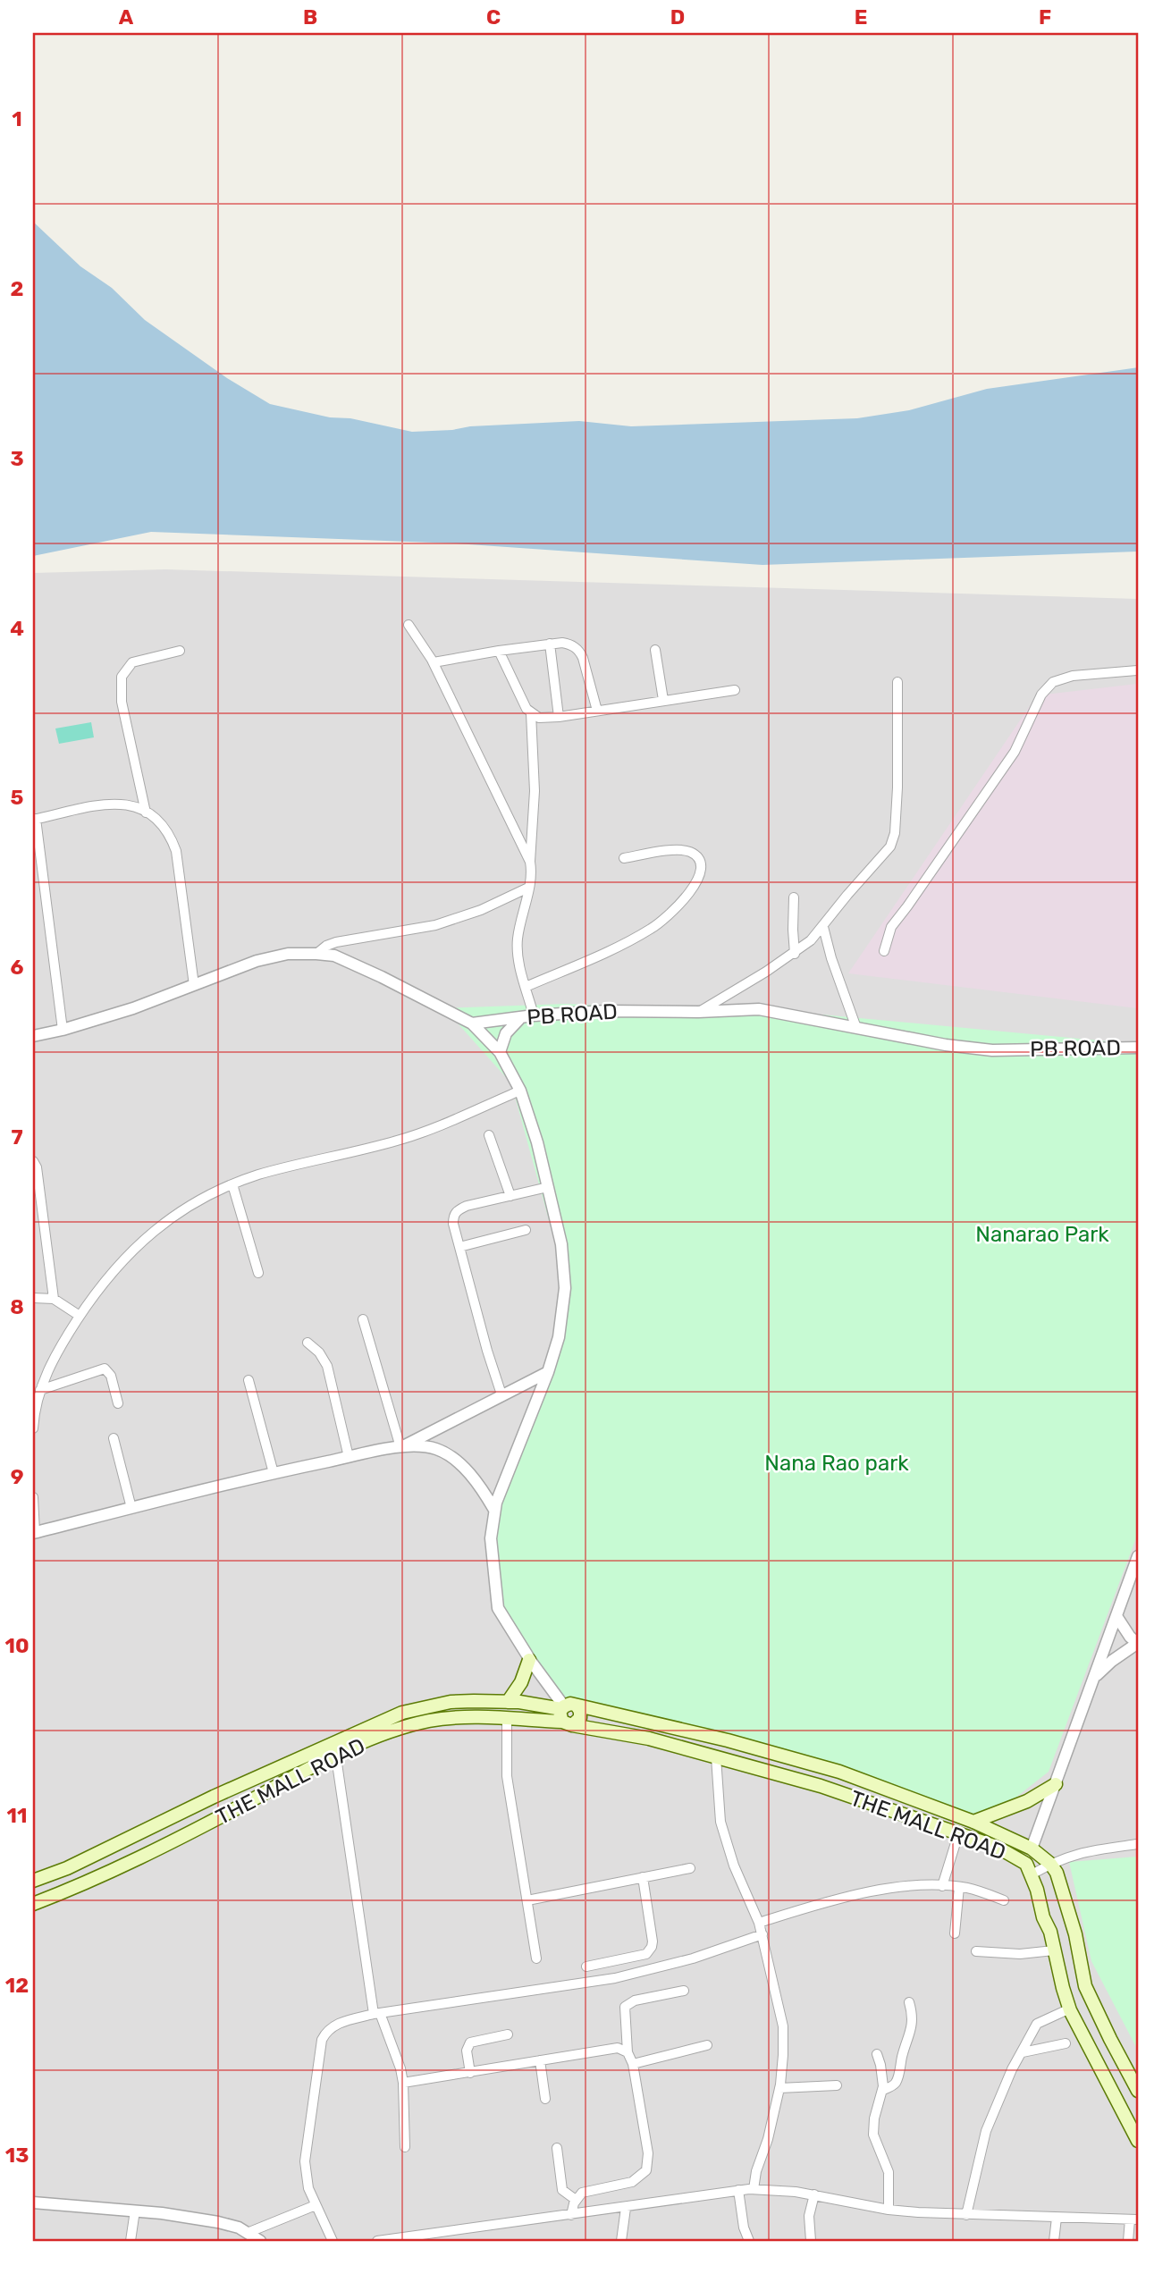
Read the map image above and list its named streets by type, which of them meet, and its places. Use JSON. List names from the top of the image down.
{
  "streets": {
    "main road": ["THE MALL ROAD"],
    "street": ["PB ROAD"]
  },
  "parks": ["Nanarao Park", "Nana Rao park"],
  "grid": {
    "columns": [
      "A",
      "B",
      "C",
      "D",
      "E",
      "F"
    ],
    "rows": [
      "1",
      "2",
      "3",
      "4",
      "5",
      "6",
      "7",
      "8",
      "9",
      "10",
      "11",
      "12",
      "13"
    ]
  }
}
